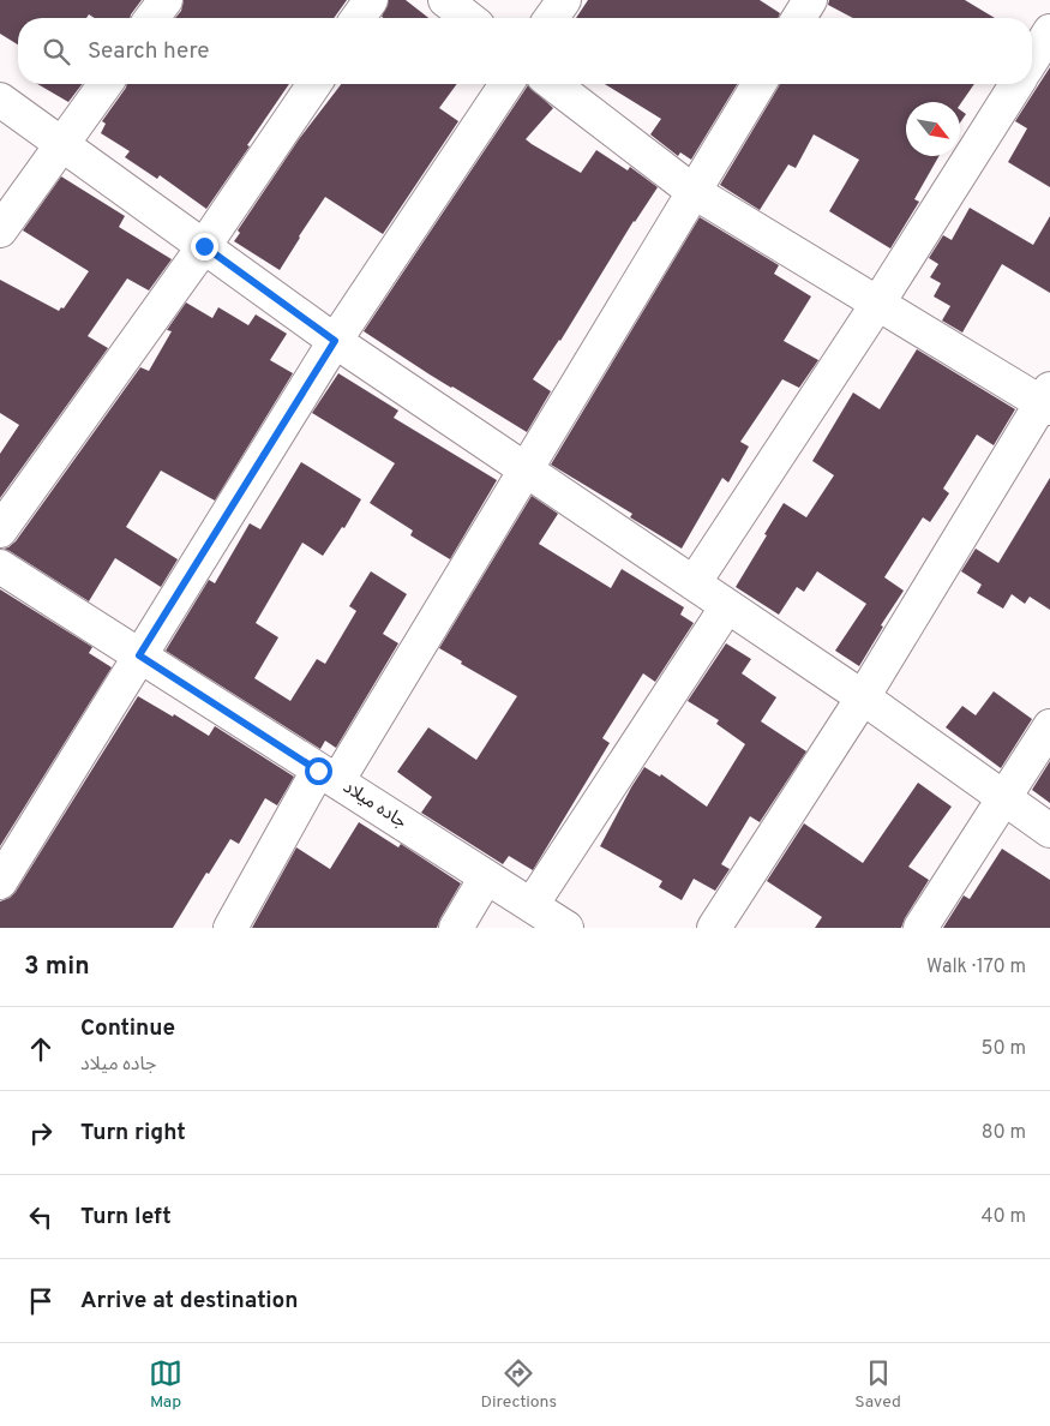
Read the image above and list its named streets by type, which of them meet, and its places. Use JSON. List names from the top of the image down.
{
  "streets": {
    "street": ["جاده میلاد"]
  },
  "north": "bottom right",
  "page": {
    "search": "Search here",
    "heading": ["3 min", "Walk · 170 m"],
    "list": [
      ["Continue", "جاده میلاد", "50 m"],
      ["Turn right", "80 m"],
      ["Turn left", "40 m"],
      "Arrive at destination"
    ],
    "nav": ["Map", "Directions", "Saved"]
  }
}
